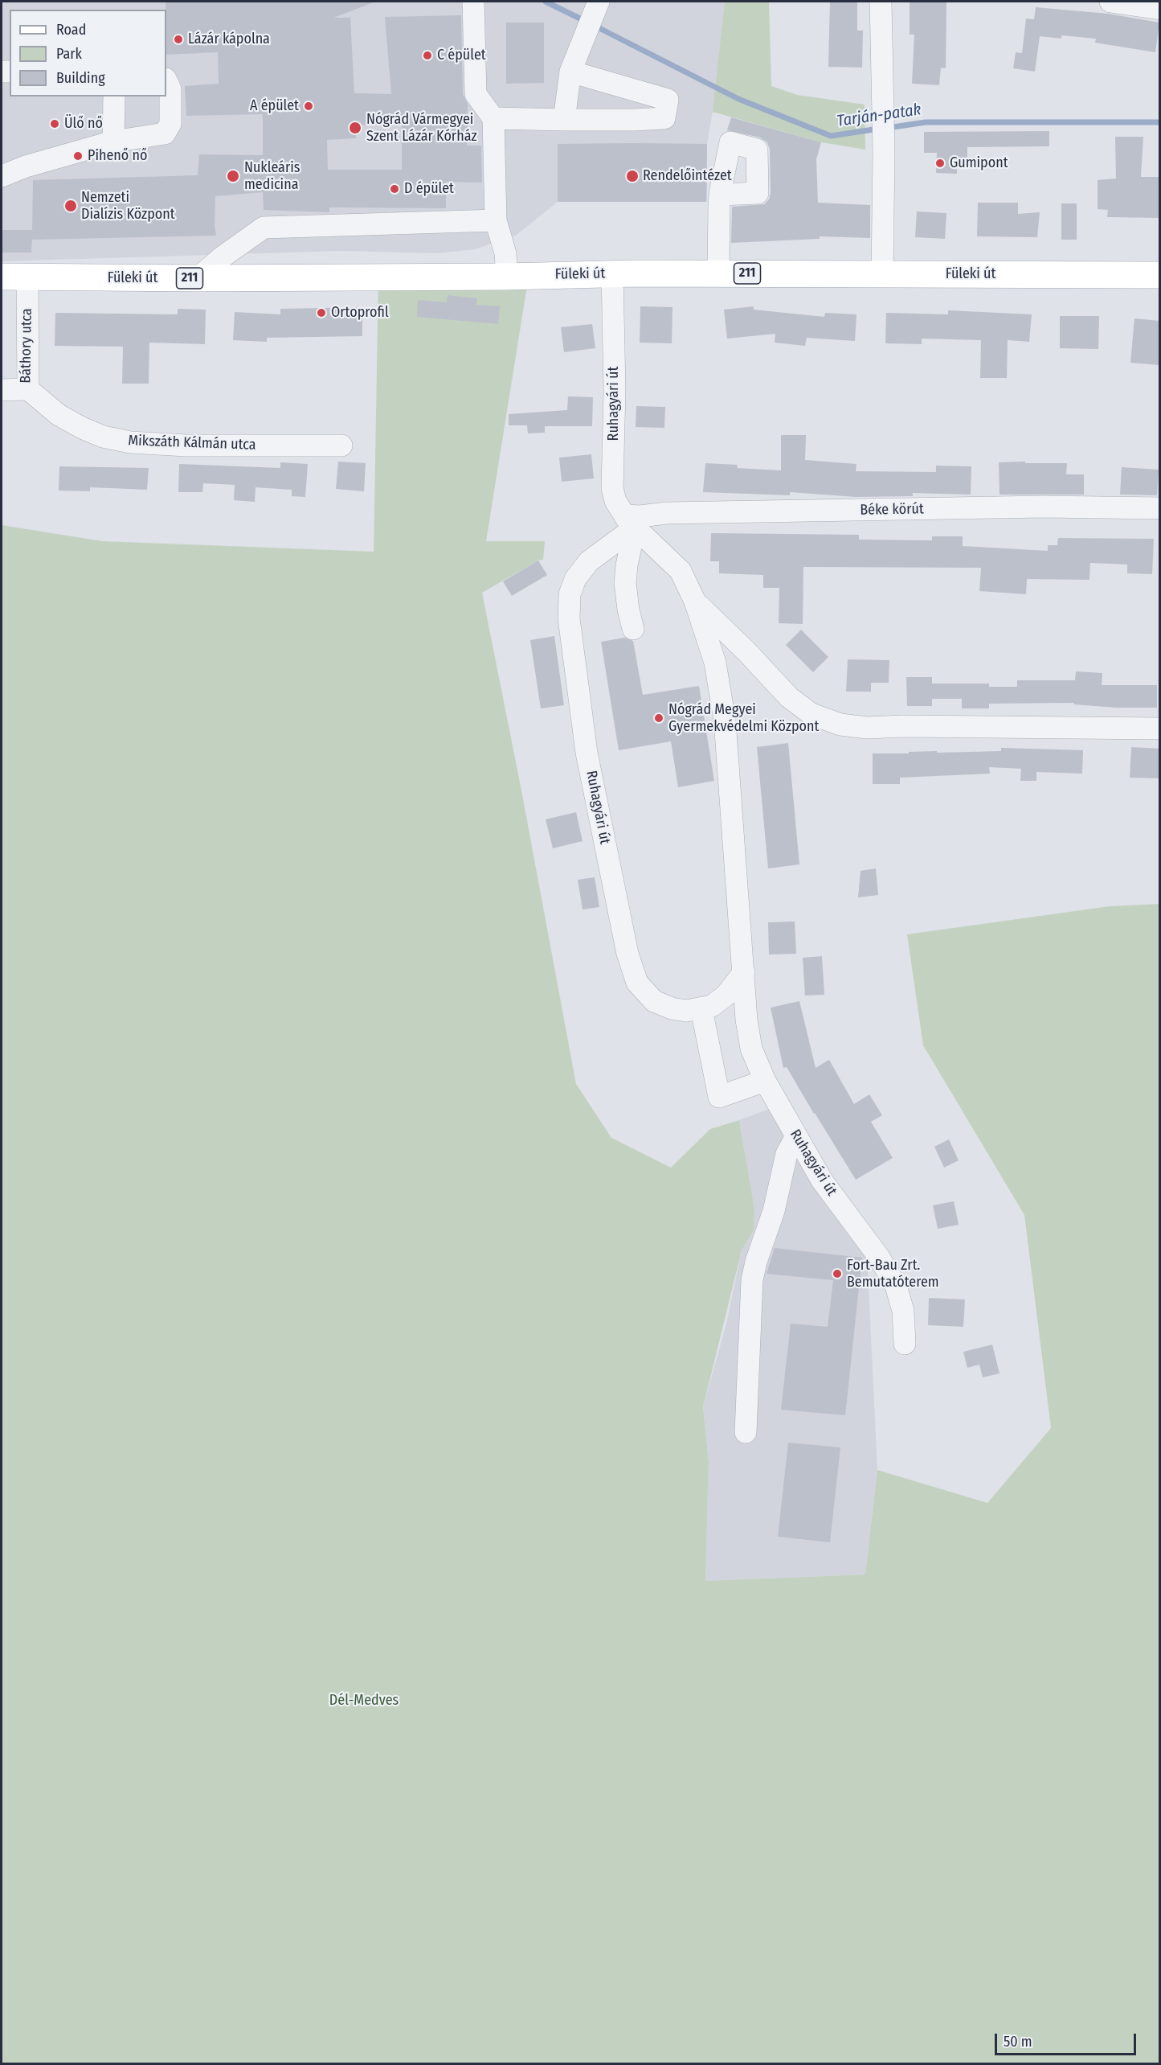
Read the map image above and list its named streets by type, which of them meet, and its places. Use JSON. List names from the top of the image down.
{
  "streets": {
    "main road": ["211", "Füleki út"],
    "street": [
      "Báthory utca",
      "Ruhagyári út",
      "Mikszáth Kálmán utca",
      "Béke körút"
    ]
  },
  "crossings": [
    ["Füleki út", "Báthory utca"],
    ["Füleki út", "Ruhagyári út"],
    ["Báthory utca", "Mikszáth Kálmán utca"],
    ["Ruhagyári út", "Béke körút"]
  ],
  "water": ["Tarján-patak"],
  "parks": ["Dél-Medves"],
  "places": [
    "Lázár kápolna",
    "C épület",
    "A épület",
    "Ülő nő",
    "Nógrád Vármegyei Szent Lázár Kórház",
    "Pihenő nő",
    "Gumipont",
    "Nukleáris medicina",
    "Rendelőintézet",
    "D épület",
    "Nemzeti Dialízis Központ",
    "Ortoprofil",
    "Nógrád Megyei Gyermekvédelmi Központ",
    "Fort-Bau Zrt. Bemutatóterem"
  ],
  "legend": ["Road", "Park", "Building"],
  "scale_bar": "50 m"
}
